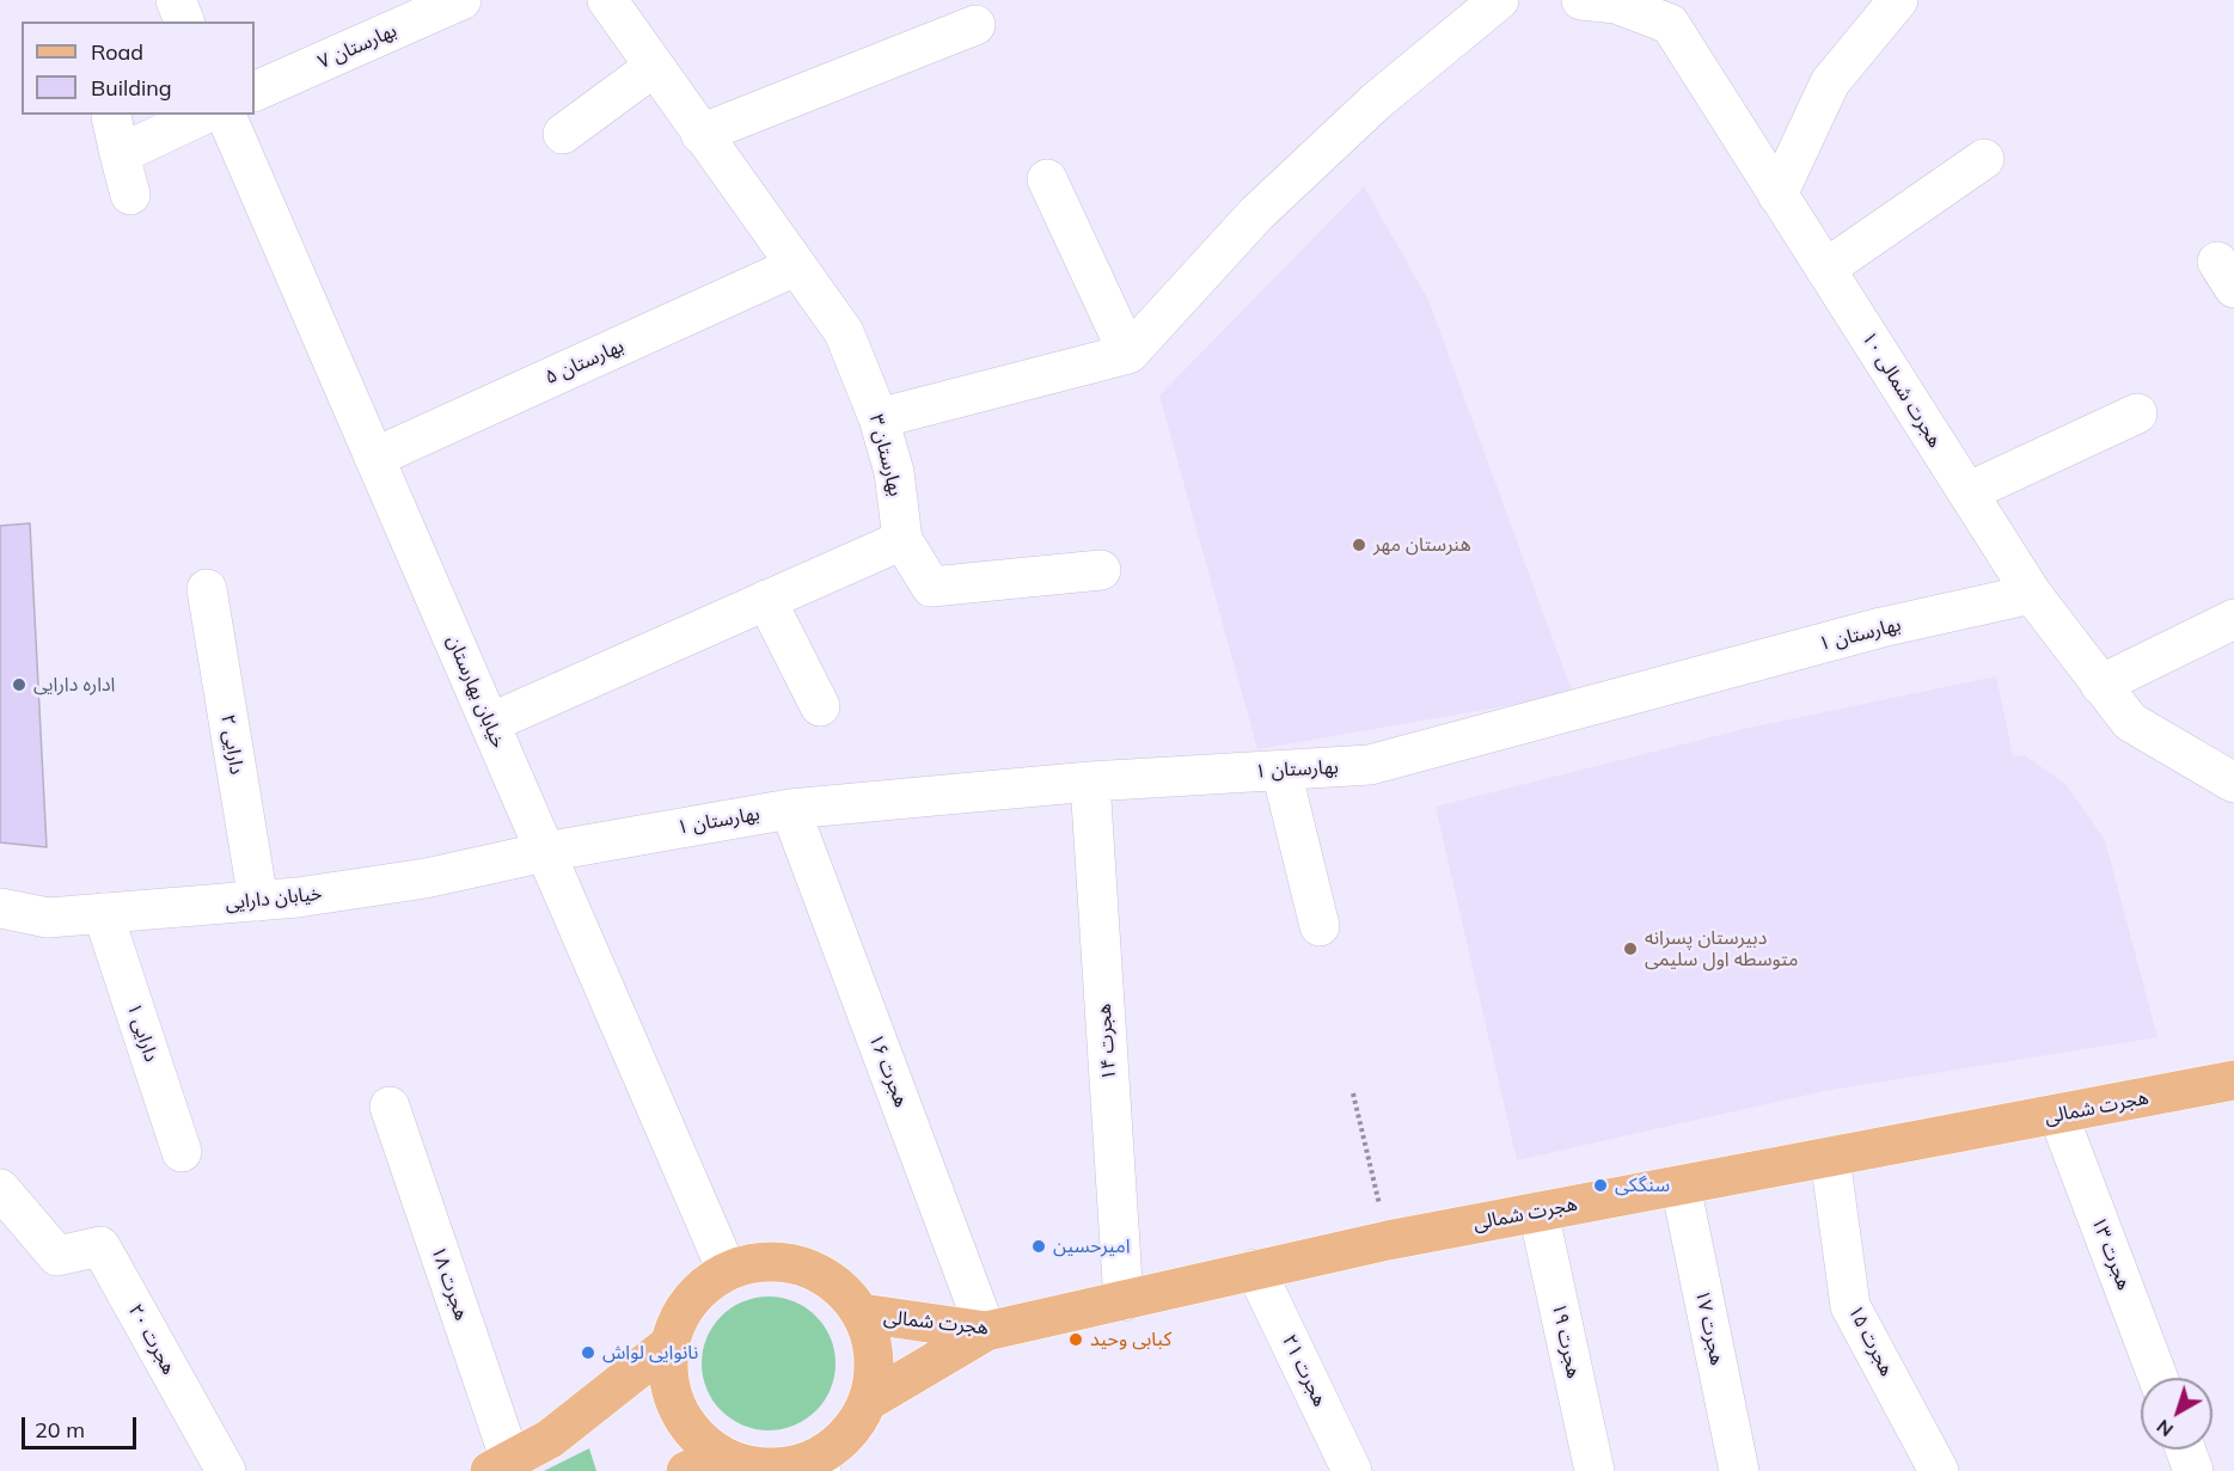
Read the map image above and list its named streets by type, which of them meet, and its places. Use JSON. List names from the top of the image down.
{
  "streets": {
    "main road": ["هجرت شمالی"],
    "street": [
      "بهارستان ۷",
      "بهارستان ۵",
      "هجرت شمالی ۱۰",
      "بهارستان ۳",
      "بهارستان ۱",
      "خیابان بهارستان",
      "دارایی ۲",
      "خیابان دارایی",
      "دارایی ۱",
      "هجرت ۱۴",
      "هجرت ۱۶",
      "هجرت ۱۳",
      "هجرت ۱۸",
      "هجرت ۱۷",
      "هجرت ۲۰",
      "هجرت ۱۹",
      "هجرت ۱۵",
      "هجرت ۲۱"
    ]
  },
  "crossings": [
    ["بهارستان ۵", "بهارستان ۳"],
    ["بهارستان ۵", "خیابان بهارستان"],
    ["هجرت شمالی ۱۰", "بهارستان ۱"],
    ["بهارستان ۱", "خیابان بهارستان"],
    ["بهارستان ۱", "خیابان دارایی"],
    ["بهارستان ۱", "هجرت ۱۴"],
    ["بهارستان ۱", "هجرت ۱۶"],
    ["خیابان بهارستان", "خیابان دارایی"],
    ["خیابان بهارستان", "هجرت شمالی"],
    ["دارایی ۲", "خیابان دارایی"],
    ["خیابان دارایی", "دارایی ۱"],
    ["هجرت ۱۴", "هجرت شمالی"],
    ["هجرت ۱۶", "هجرت شمالی"],
    ["هجرت شمالی", "هجرت ۱۳"],
    ["هجرت شمالی", "هجرت ۱۷"],
    ["هجرت شمالی", "هجرت ۱۹"],
    ["هجرت شمالی", "هجرت ۱۵"],
    ["هجرت شمالی", "هجرت ۲۱"]
  ],
  "places": [
    "هنرستان مهر",
    "اداره دارایی",
    "دبیرستان پسرانه متوسطه اول سلیمی",
    "سنگکی",
    "امیرحسین",
    "کبابی وحید",
    "نانوایی لواش"
  ],
  "legend": ["Road", "Building"],
  "scale_bar": "20 m",
  "north": "bottom left"
}
